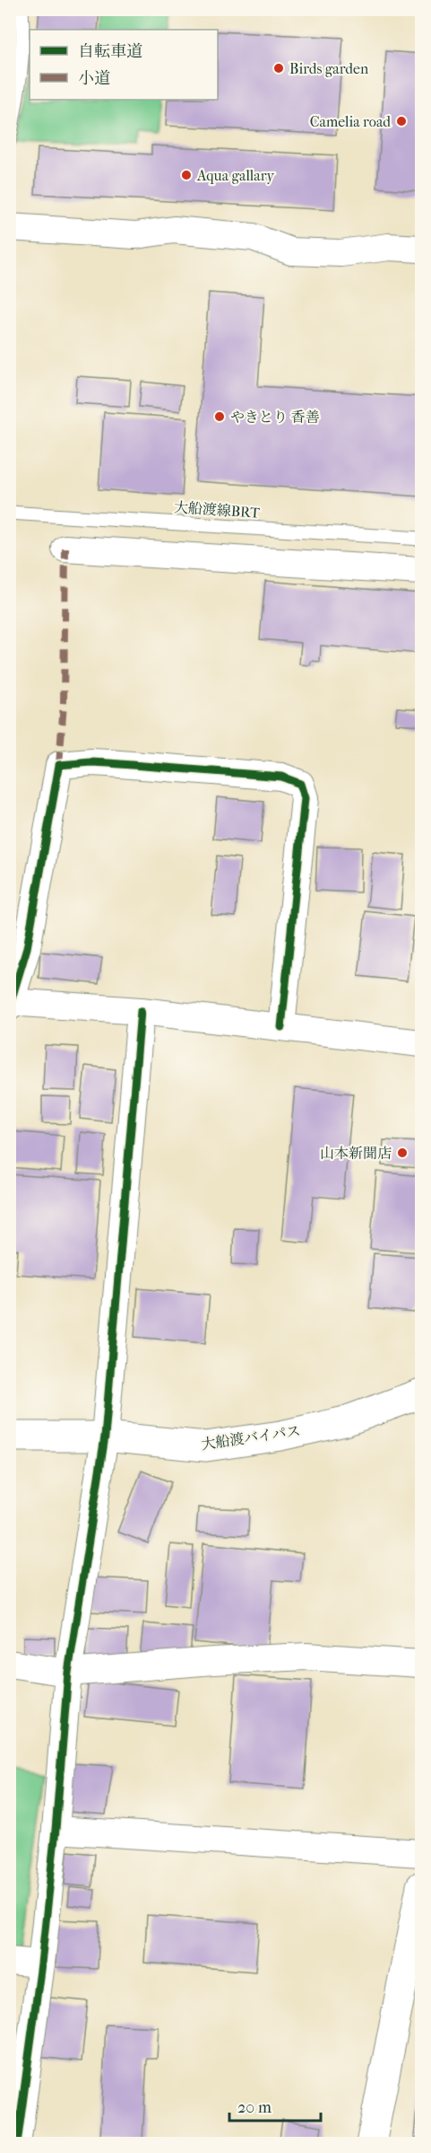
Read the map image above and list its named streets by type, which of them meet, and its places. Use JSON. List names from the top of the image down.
{
  "streets": {
    "main road": ["大船渡バイパス"],
    "lane": ["大船渡線BRT"]
  },
  "places": [
    "Birds garden",
    "Camelia road",
    "Aqua gallary",
    "やきとり 香善",
    "山本新聞店"
  ],
  "legend": ["自転車道", "小道"],
  "scale_bar": "20 m"
}
